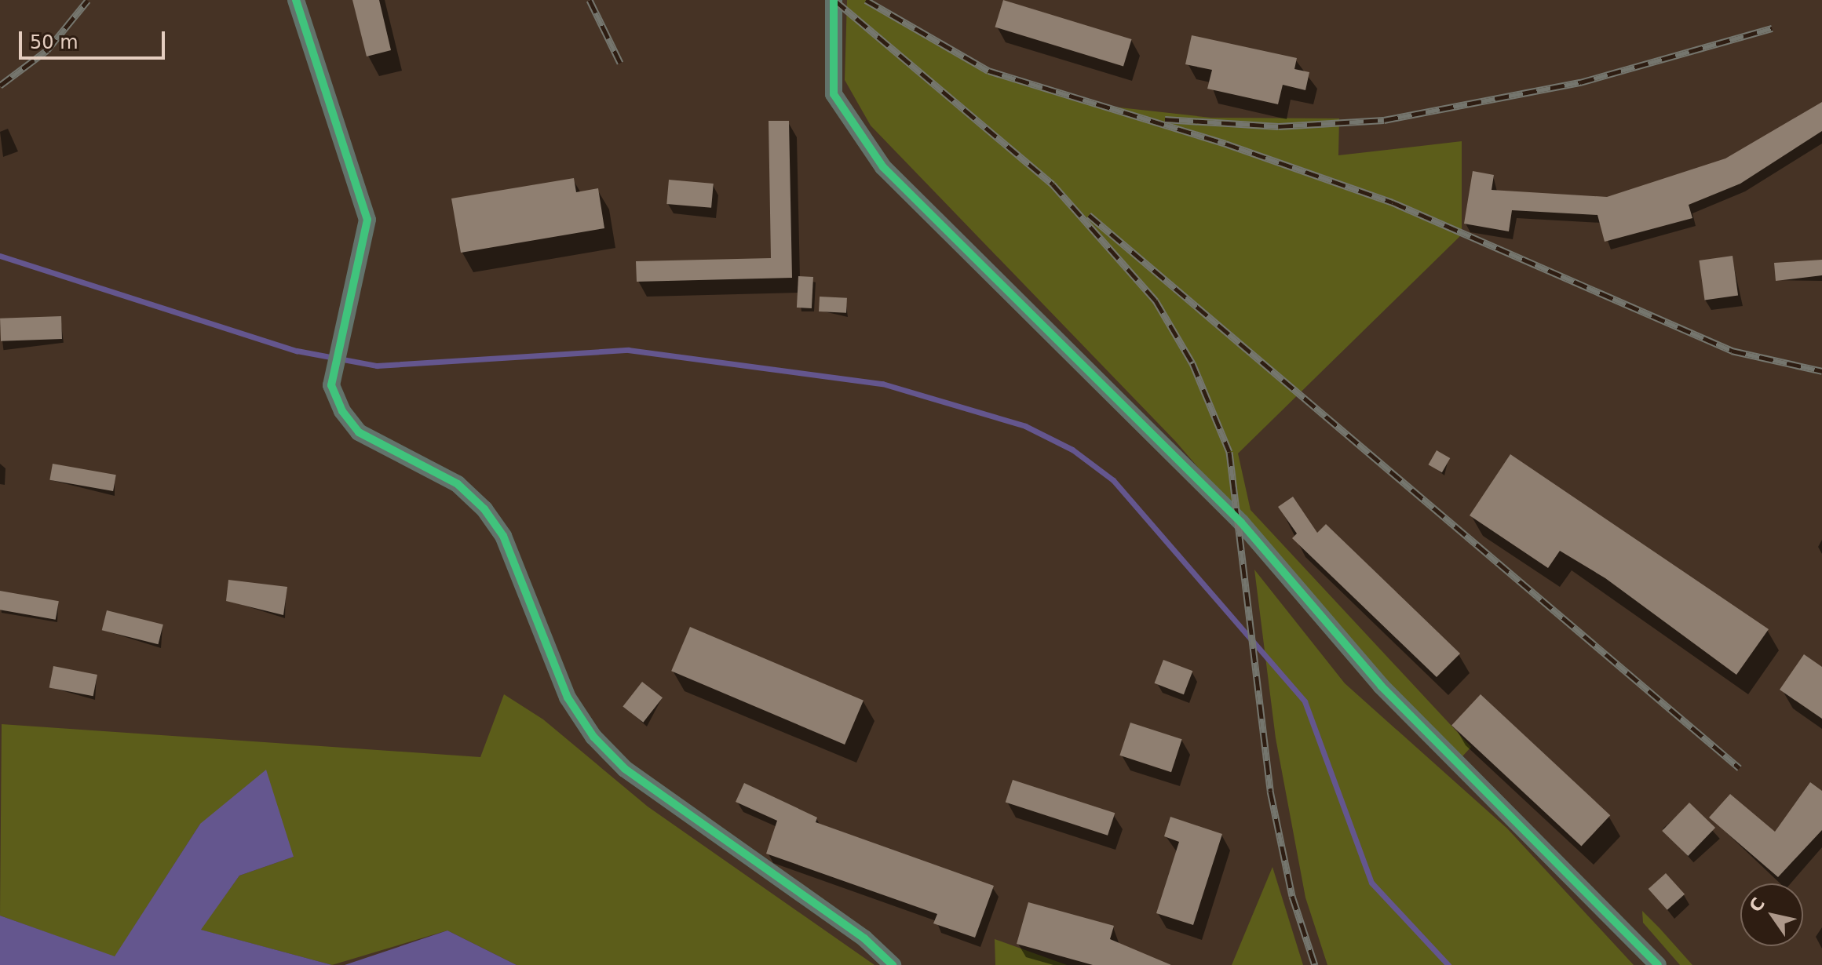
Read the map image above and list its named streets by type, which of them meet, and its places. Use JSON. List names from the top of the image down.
{
  "scale_bar": "50 m",
  "north": "top left"
}
